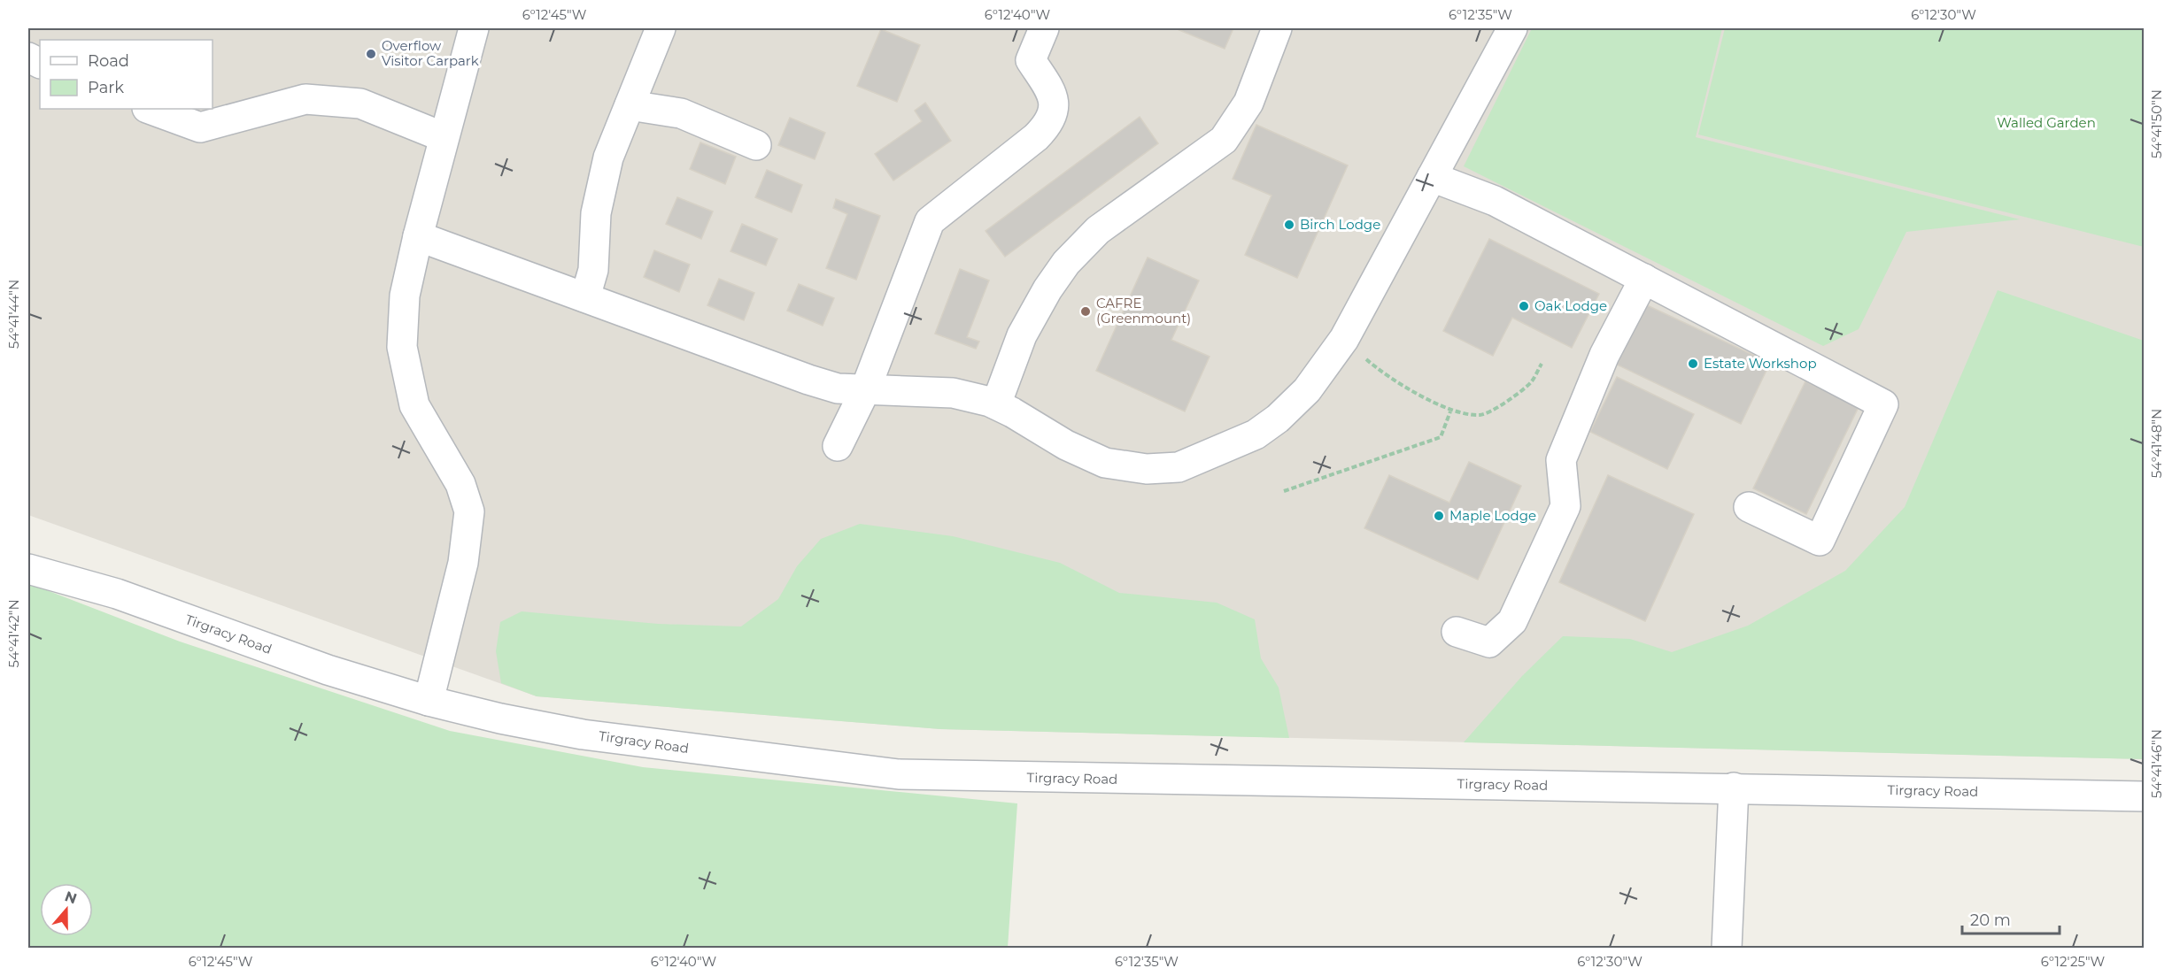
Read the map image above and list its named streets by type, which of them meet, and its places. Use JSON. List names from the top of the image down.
{
  "streets": {
    "street": ["Tirgracy Road"]
  },
  "parks": ["Walled Garden"],
  "places": [
    "Overflow Visitor Carpark",
    "Birch Lodge",
    "Oak Lodge",
    "CAFRE (Greenmount)",
    "Estate Workshop",
    "Maple Lodge"
  ],
  "legend": ["Road", "Park"],
  "scale_bar": "20 m",
  "north": "top",
  "coordinates": [
    "6°12'45\"W",
    "6°12'40\"W",
    "6°12'35\"W",
    "6°12'30\"W",
    "54°41'50\"N",
    "54°41'44\"N",
    "54°41'48\"N",
    "54°41'42\"N",
    "54°41'46\"N",
    "6°12'25\"W"
  ]
}
